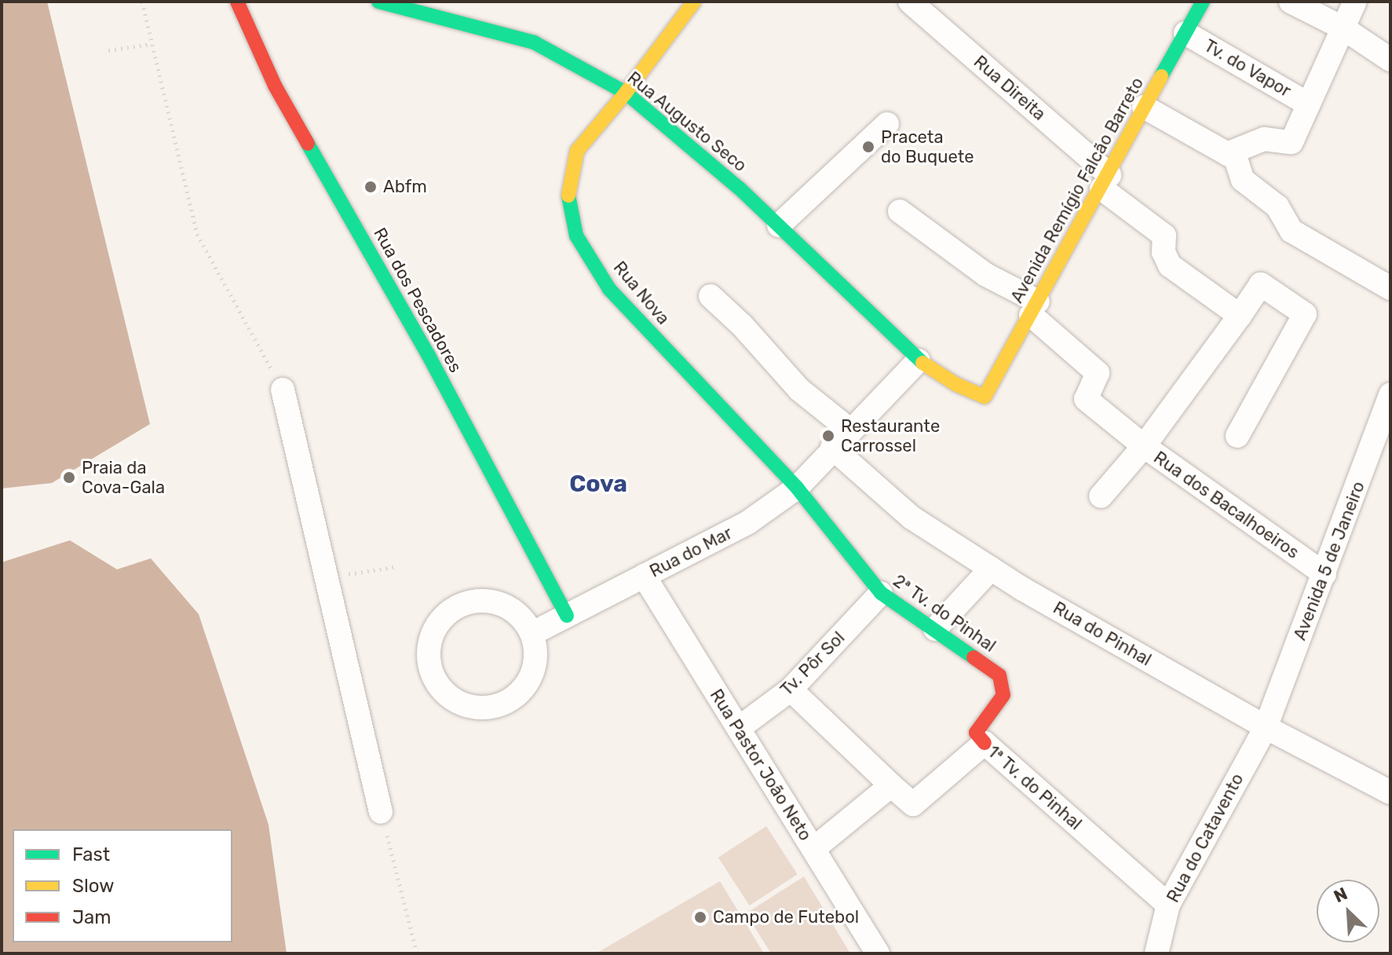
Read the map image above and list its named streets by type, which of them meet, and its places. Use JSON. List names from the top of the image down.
{
  "streets": {
    "street": [
      "Tv. do Vapor",
      "Rua Direita",
      "Rua Augusto Seco",
      "Avenida Remígio Falcão Barreto",
      "Rua Nova",
      "Rua dos Pescadores",
      "Rua dos Bacalhoeiros",
      "Rua do Mar",
      "Avenida 5 de Janeiro",
      "2ª Tv. do Pinhal",
      "Rua do Pinhal",
      "Tv. Pôr Sol",
      "Rua Pastor João Neto",
      "1ª Tv. do Pinhal",
      "Rua do Catavento"
    ]
  },
  "crossings": [
    ["Tv. do Vapor", "Avenida Remígio Falcão Barreto"],
    ["Rua Direita", "Avenida Remígio Falcão Barreto"],
    ["Rua Augusto Seco", "Avenida Remígio Falcão Barreto"],
    ["Rua Augusto Seco", "Rua Nova"],
    ["Rua Augusto Seco", "Rua do Mar"],
    ["Rua Nova", "Rua do Mar"],
    ["Rua Nova", "2ª Tv. do Pinhal"],
    ["Rua dos Pescadores", "Rua do Mar"],
    ["Rua dos Bacalhoeiros", "Avenida 5 de Janeiro"],
    ["Rua do Mar", "2ª Tv. do Pinhal"],
    ["Rua do Mar", "Rua do Pinhal"],
    ["Rua do Mar", "Rua Pastor João Neto"],
    ["Avenida 5 de Janeiro", "Rua do Pinhal"],
    ["Avenida 5 de Janeiro", "Rua do Catavento"],
    ["2ª Tv. do Pinhal", "Tv. Pôr Sol"],
    ["2ª Tv. do Pinhal", "1ª Tv. do Pinhal"],
    ["Rua do Pinhal", "Rua do Catavento"],
    ["Tv. Pôr Sol", "Rua Pastor João Neto"],
    ["1ª Tv. do Pinhal", "Rua do Catavento"]
  ],
  "districts": ["Cova"],
  "places": [
    "Praceta do Buquete",
    "Abfm",
    "Restaurante Carrossel",
    "Praia da Cova-Gala",
    "Campo de Futebol"
  ],
  "legend": ["Fast", "Slow", "Jam"],
  "north": "top left"
}
